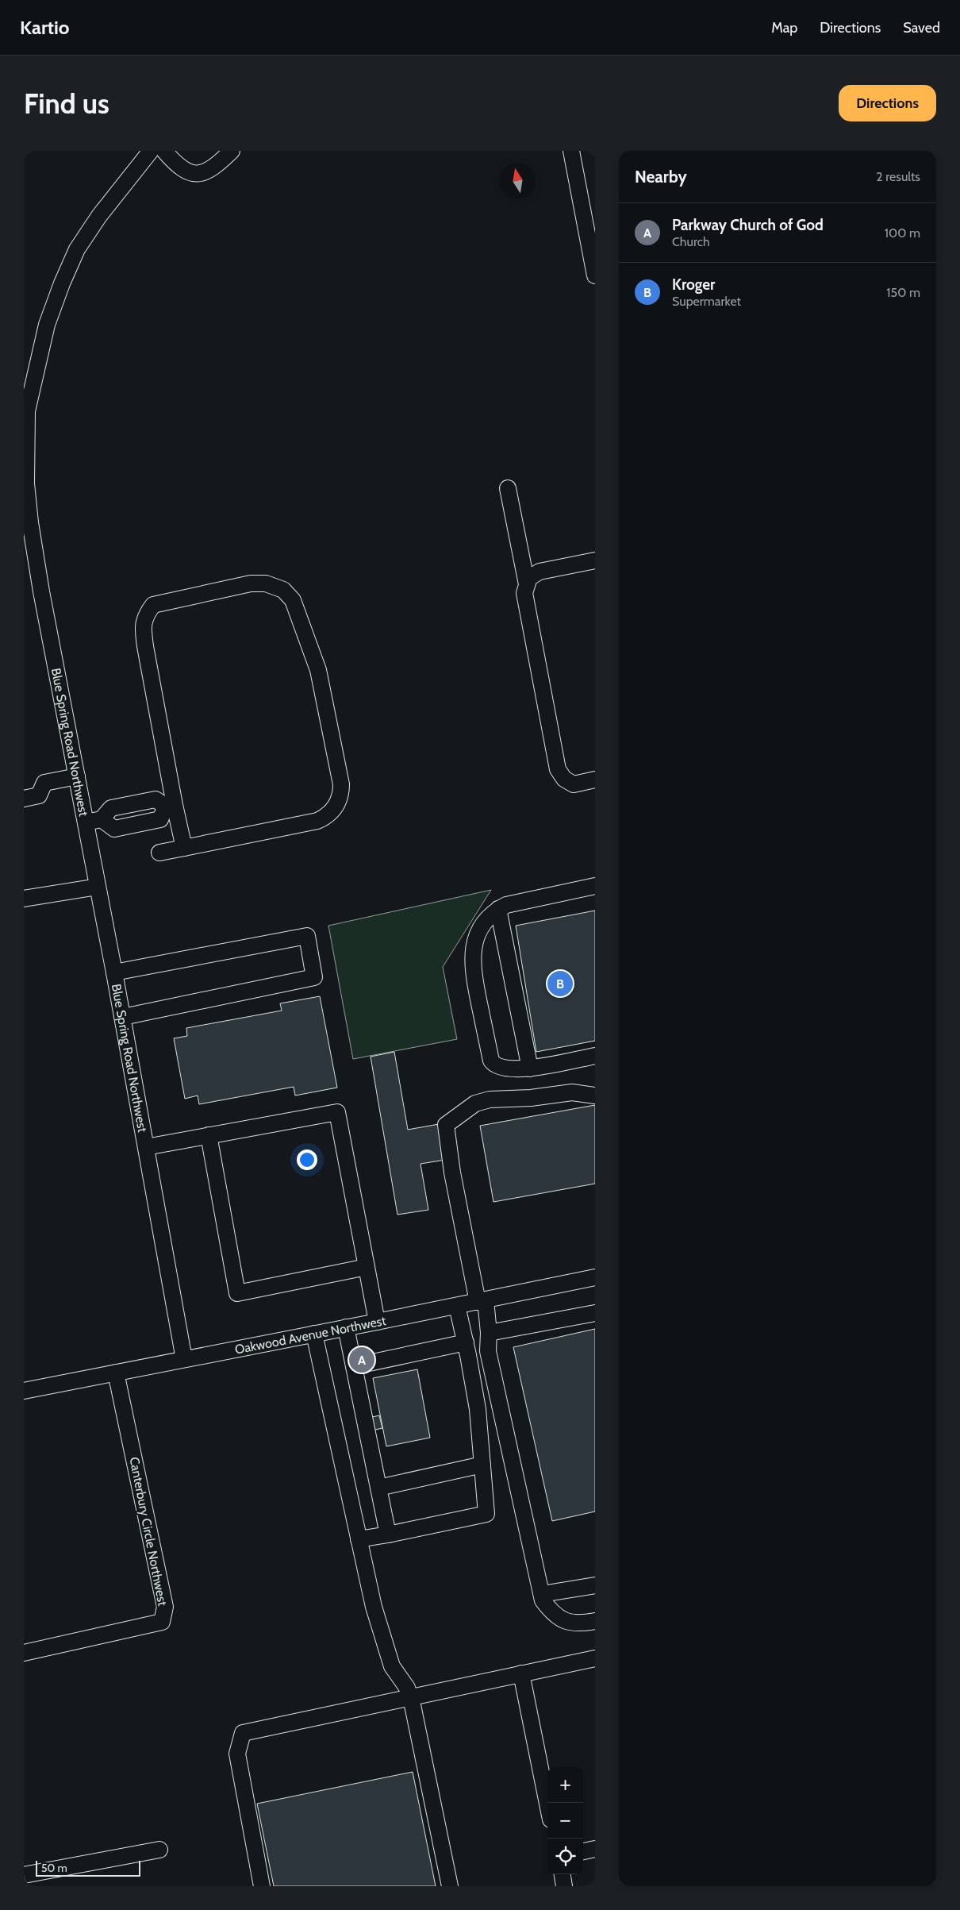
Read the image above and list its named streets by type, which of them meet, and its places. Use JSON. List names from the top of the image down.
{
  "streets": {
    "street": ["Blue Spring Road Northwest", "Oakwood Avenue Northwest", "Canterbury Circle Northwest"]
  },
  "crossings": [
    ["Blue Spring Road Northwest", "Oakwood Avenue Northwest"],
    ["Oakwood Avenue Northwest", "Canterbury Circle Northwest"]
  ],
  "scale_bar": "50 m",
  "north": "top",
  "page": {
    "header": "Kartio",
    "nav": ["Map", "Directions", "Saved"],
    "buttons": "Directions",
    "title": "Find us",
    "heading": ["Nearby", "2 results"],
    "list": [
      {
        "mark": "A",
        "name": "Parkway Church of God",
        "note": "Church",
        "value": "100 m"
      },
      {
        "mark": "B",
        "name": "Kroger",
        "note": "Supermarket",
        "value": "150 m"
      }
    ],
    "pins": ["B", "A"],
    "map_buttons": ["+", "−"],
    "scale": "50 m"
  }
}
